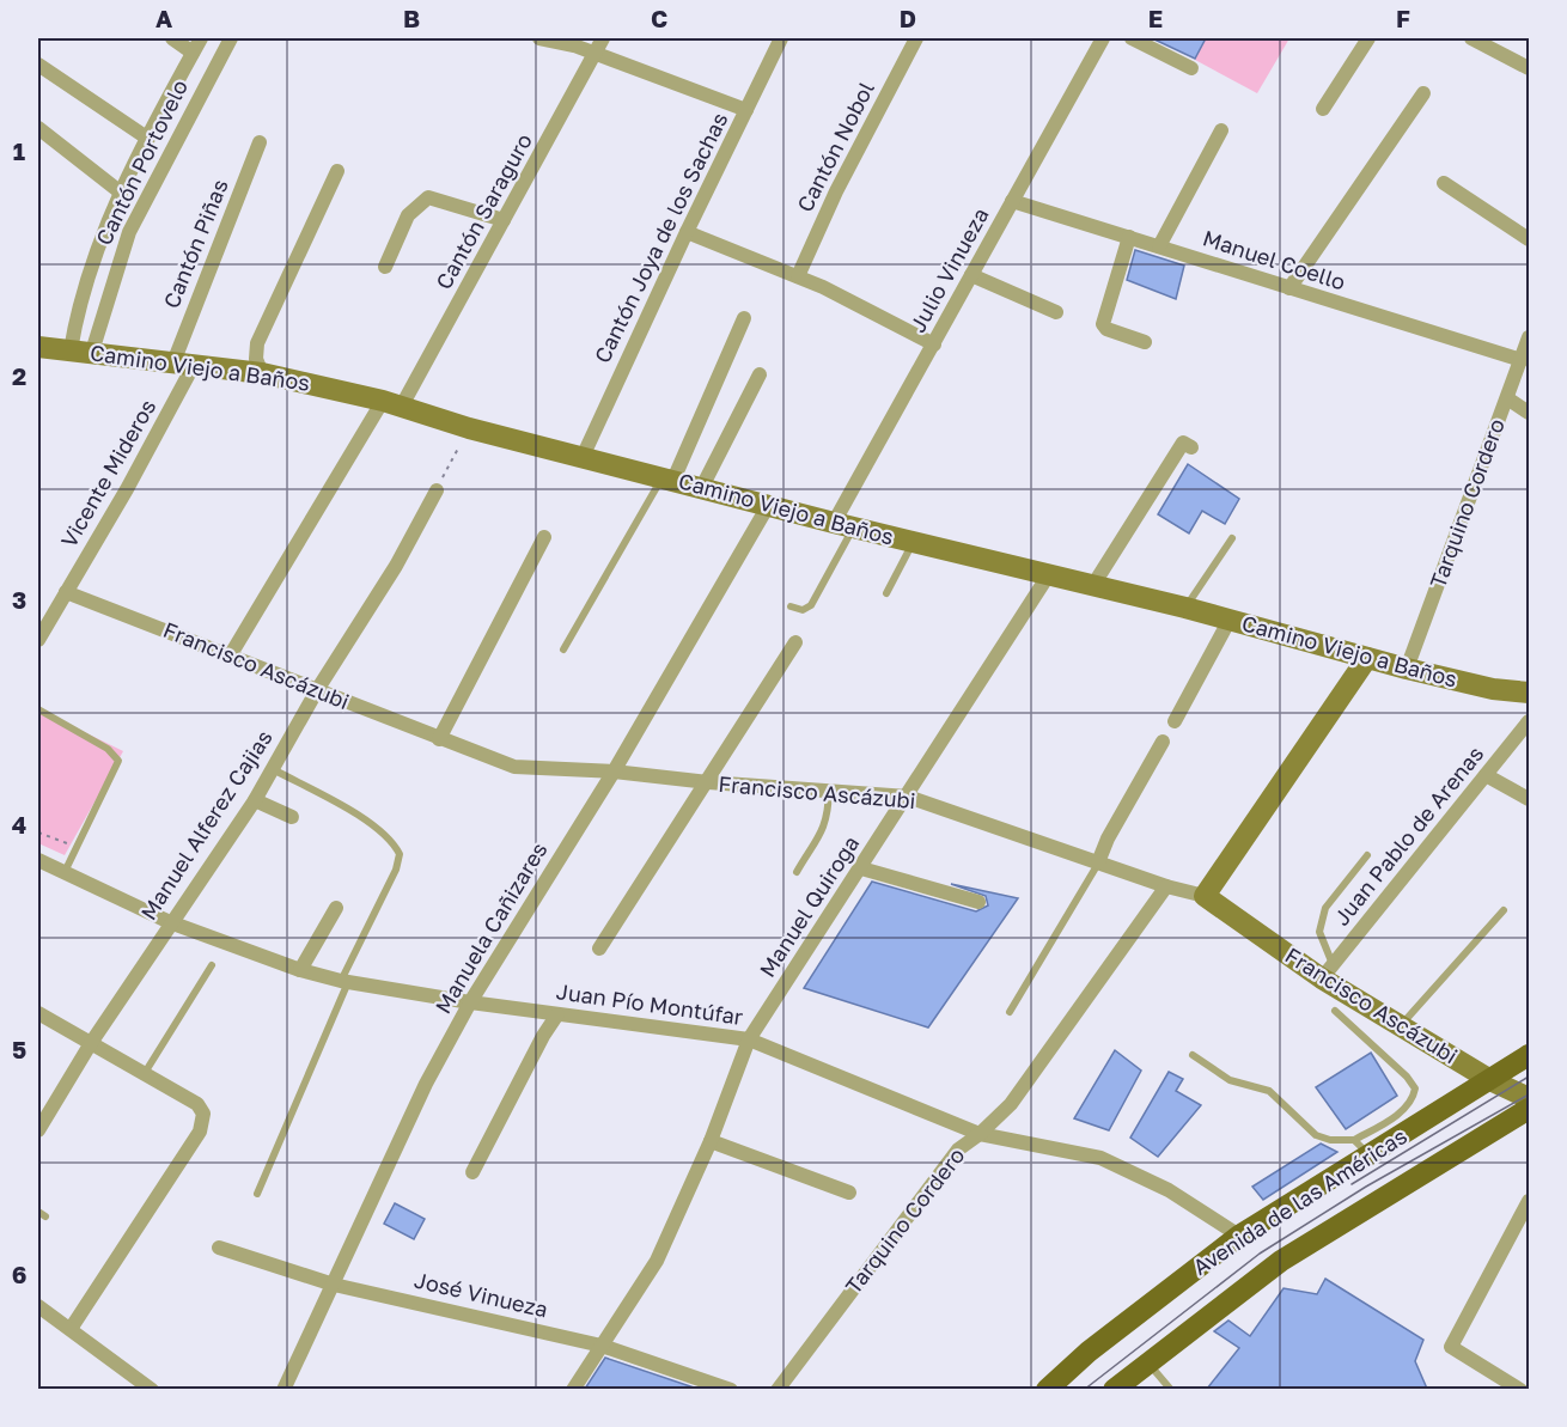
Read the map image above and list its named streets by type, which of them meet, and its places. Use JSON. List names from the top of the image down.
{
  "streets": {
    "main road": ["Avenida de las Américas"],
    "street": [
      "Cantón Nobol",
      "Cantón Portovelo",
      "Cantón Saraguro",
      "Cantón Joya de los Sachas",
      "Cantón Piñas",
      "Manuel Coello",
      "Julio Vinueza",
      "Camino Viejo a Baños",
      "Vicente Mideros",
      "Tarquino Cordero",
      "Francisco Ascázubi",
      "Manuel Alferez Cajias",
      "Juan Pablo de Arenas",
      "Manuel Quiroga",
      "Manuela Cañizares",
      "Juan Pío Montúfar",
      "José Vinueza"
    ]
  },
  "crossings": [
    ["Cantón Portovelo", "Camino Viejo a Baños"],
    ["Cantón Saraguro", "Camino Viejo a Baños"],
    ["Cantón Saraguro", "Francisco Ascázubi"],
    ["Cantón Joya de los Sachas", "Camino Viejo a Baños"],
    ["Cantón Piñas", "Camino Viejo a Baños"],
    ["Cantón Piñas", "Vicente Mideros"],
    ["Manuel Coello", "Julio Vinueza"],
    ["Manuel Coello", "Tarquino Cordero"],
    ["Julio Vinueza", "Camino Viejo a Baños"],
    ["Camino Viejo a Baños", "Vicente Mideros"],
    ["Camino Viejo a Baños", "Tarquino Cordero"],
    ["Camino Viejo a Baños", "Manuel Quiroga"],
    ["Camino Viejo a Baños", "Manuela Cañizares"],
    ["Vicente Mideros", "Francisco Ascázubi"],
    ["Tarquino Cordero", "Francisco Ascázubi"],
    ["Tarquino Cordero", "Juan Pío Montúfar"],
    ["Francisco Ascázubi", "Manuel Alferez Cajias"],
    ["Francisco Ascázubi", "Juan Pablo de Arenas"],
    ["Francisco Ascázubi", "Manuel Quiroga"],
    ["Francisco Ascázubi", "Manuela Cañizares"],
    ["Francisco Ascázubi", "Avenida de las Américas"],
    ["Manuel Alferez Cajias", "Juan Pío Montúfar"],
    ["Manuel Quiroga", "Juan Pío Montúfar"],
    ["Manuel Quiroga", "José Vinueza"],
    ["Manuela Cañizares", "Juan Pío Montúfar"],
    ["Manuela Cañizares", "José Vinueza"],
    ["Juan Pío Montúfar", "Avenida de las Américas"]
  ],
  "grid": {
    "columns": [
      "A",
      "B",
      "C",
      "D",
      "E",
      "F"
    ],
    "rows": [
      "1",
      "2",
      "3",
      "4",
      "5",
      "6"
    ]
  }
}
